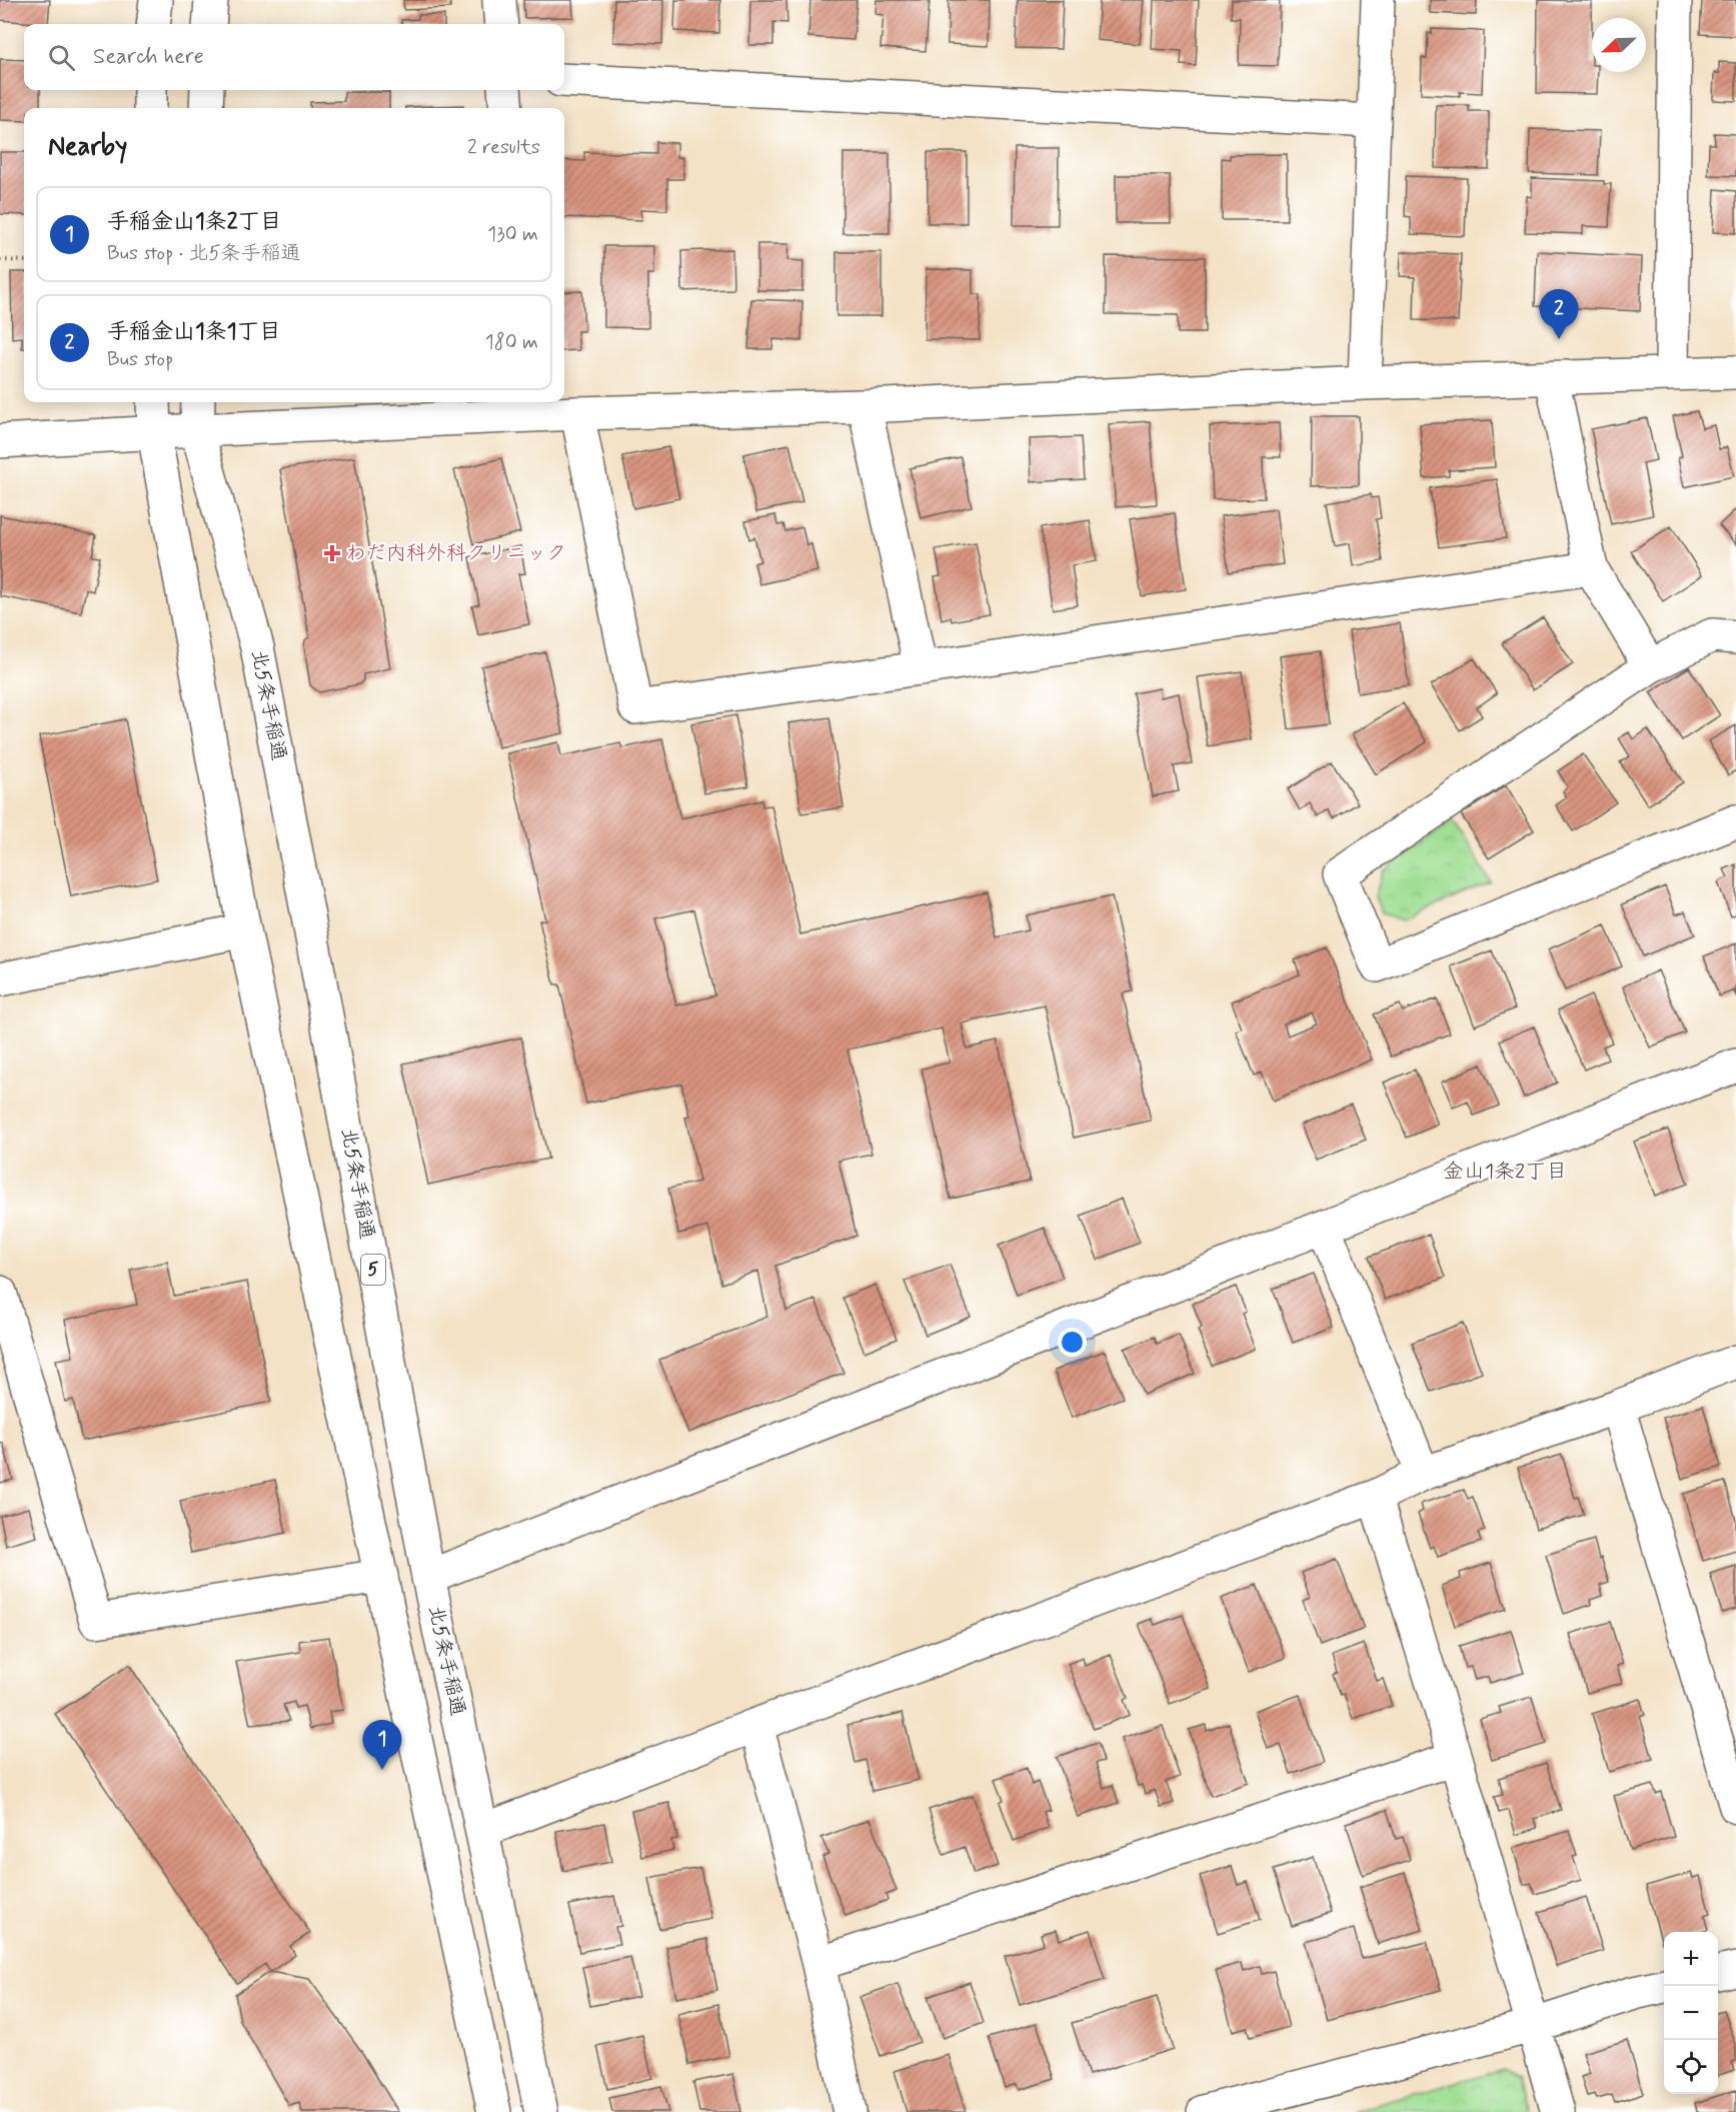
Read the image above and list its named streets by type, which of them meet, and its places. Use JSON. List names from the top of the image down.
{
  "streets": {
    "main road": ["北5条手稲通", "5"]
  },
  "districts": ["金山1条2丁目"],
  "places": {
    "health": ["わだ内科外科クリニック"]
  },
  "north": "bottom left",
  "page": {
    "search": "Search here",
    "heading": ["Nearby", "2 results"],
    "list": [
      {
        "mark": "1",
        "name": "手稲金山1条2丁目",
        "note": "Bus stop · 北5条手稲通",
        "value": "130 m"
      },
      {
        "mark": "2",
        "name": "手稲金山1条1丁目",
        "note": "Bus stop",
        "value": "180 m"
      }
    ],
    "pins": ["2", "1"],
    "map_buttons": ["+", "−"]
  }
}
